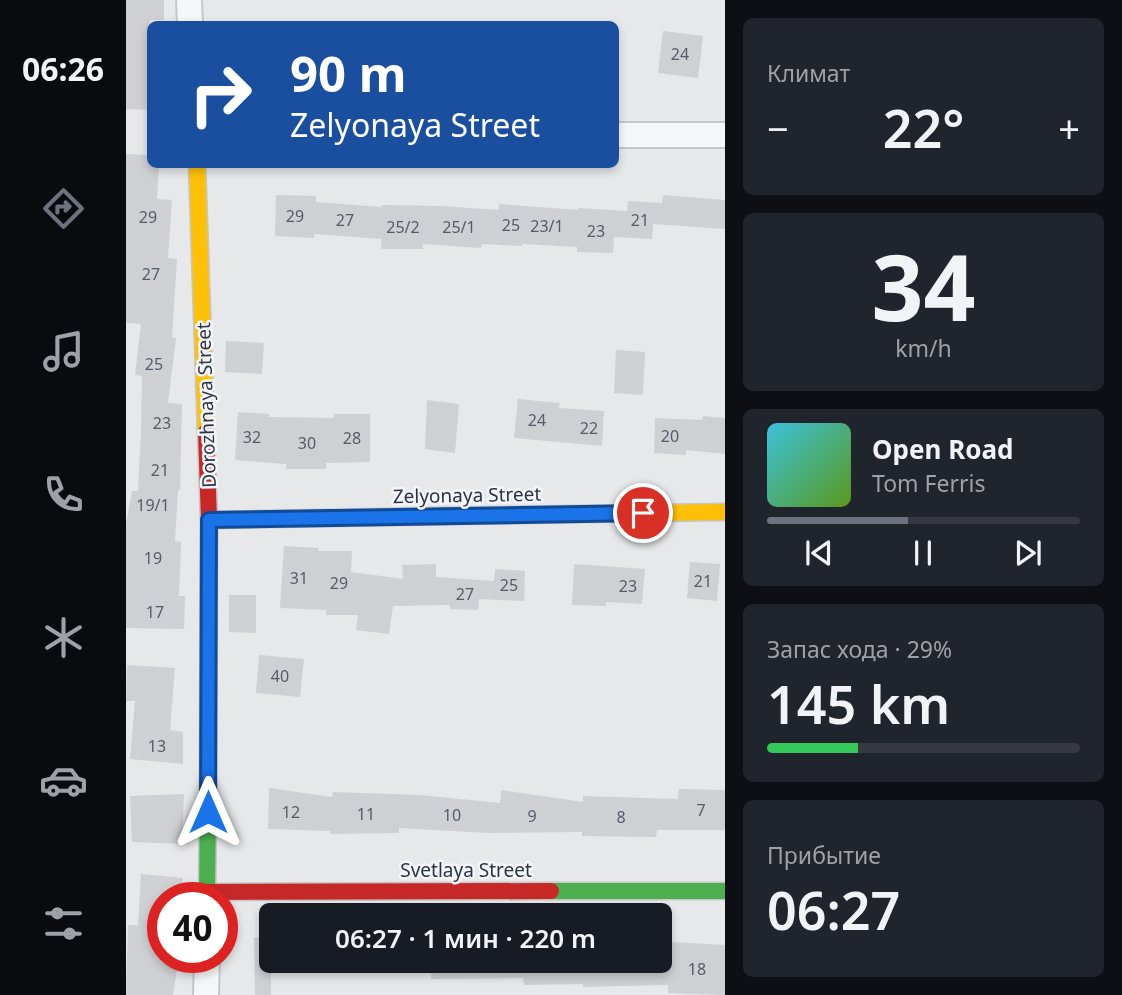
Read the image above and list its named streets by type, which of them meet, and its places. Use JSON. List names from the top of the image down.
{
  "streets": {
    "street": ["Dorozhnaya Street", "Zelyonaya Street", "Svetlaya Street"]
  },
  "crossings": [
    ["Dorozhnaya Street", "Zelyonaya Street"]
  ],
  "house_numbers": [
    "24",
    "29",
    "29",
    "27",
    "21",
    "25",
    "23/1",
    "25/2",
    "25/1",
    "23",
    "27",
    "25",
    "24",
    "23",
    "22",
    "20",
    "32",
    "28",
    "30",
    "21",
    "19/1",
    "19",
    "31",
    "21",
    "29",
    "25",
    "23",
    "27",
    "17",
    "40",
    "13",
    "7",
    "12",
    "11",
    "10",
    "9",
    "8",
    "18"
  ],
  "page": {
    "tabs": "06:26",
    "tile": [
      "Климат",
      ["34", "km/h"],
      ["Запас хода · 29%", "145 km"],
      ["Прибытие", "06:27"]
    ],
    "turn": ["90 m", "Zelyonaya Street"],
    "heat": ["−", "22°", "+"],
    "song": ["Open Road", "Tom Ferris"],
    "limit": "40",
    "trip": "06:27 · 1 мин · 220 m"
  }
}
